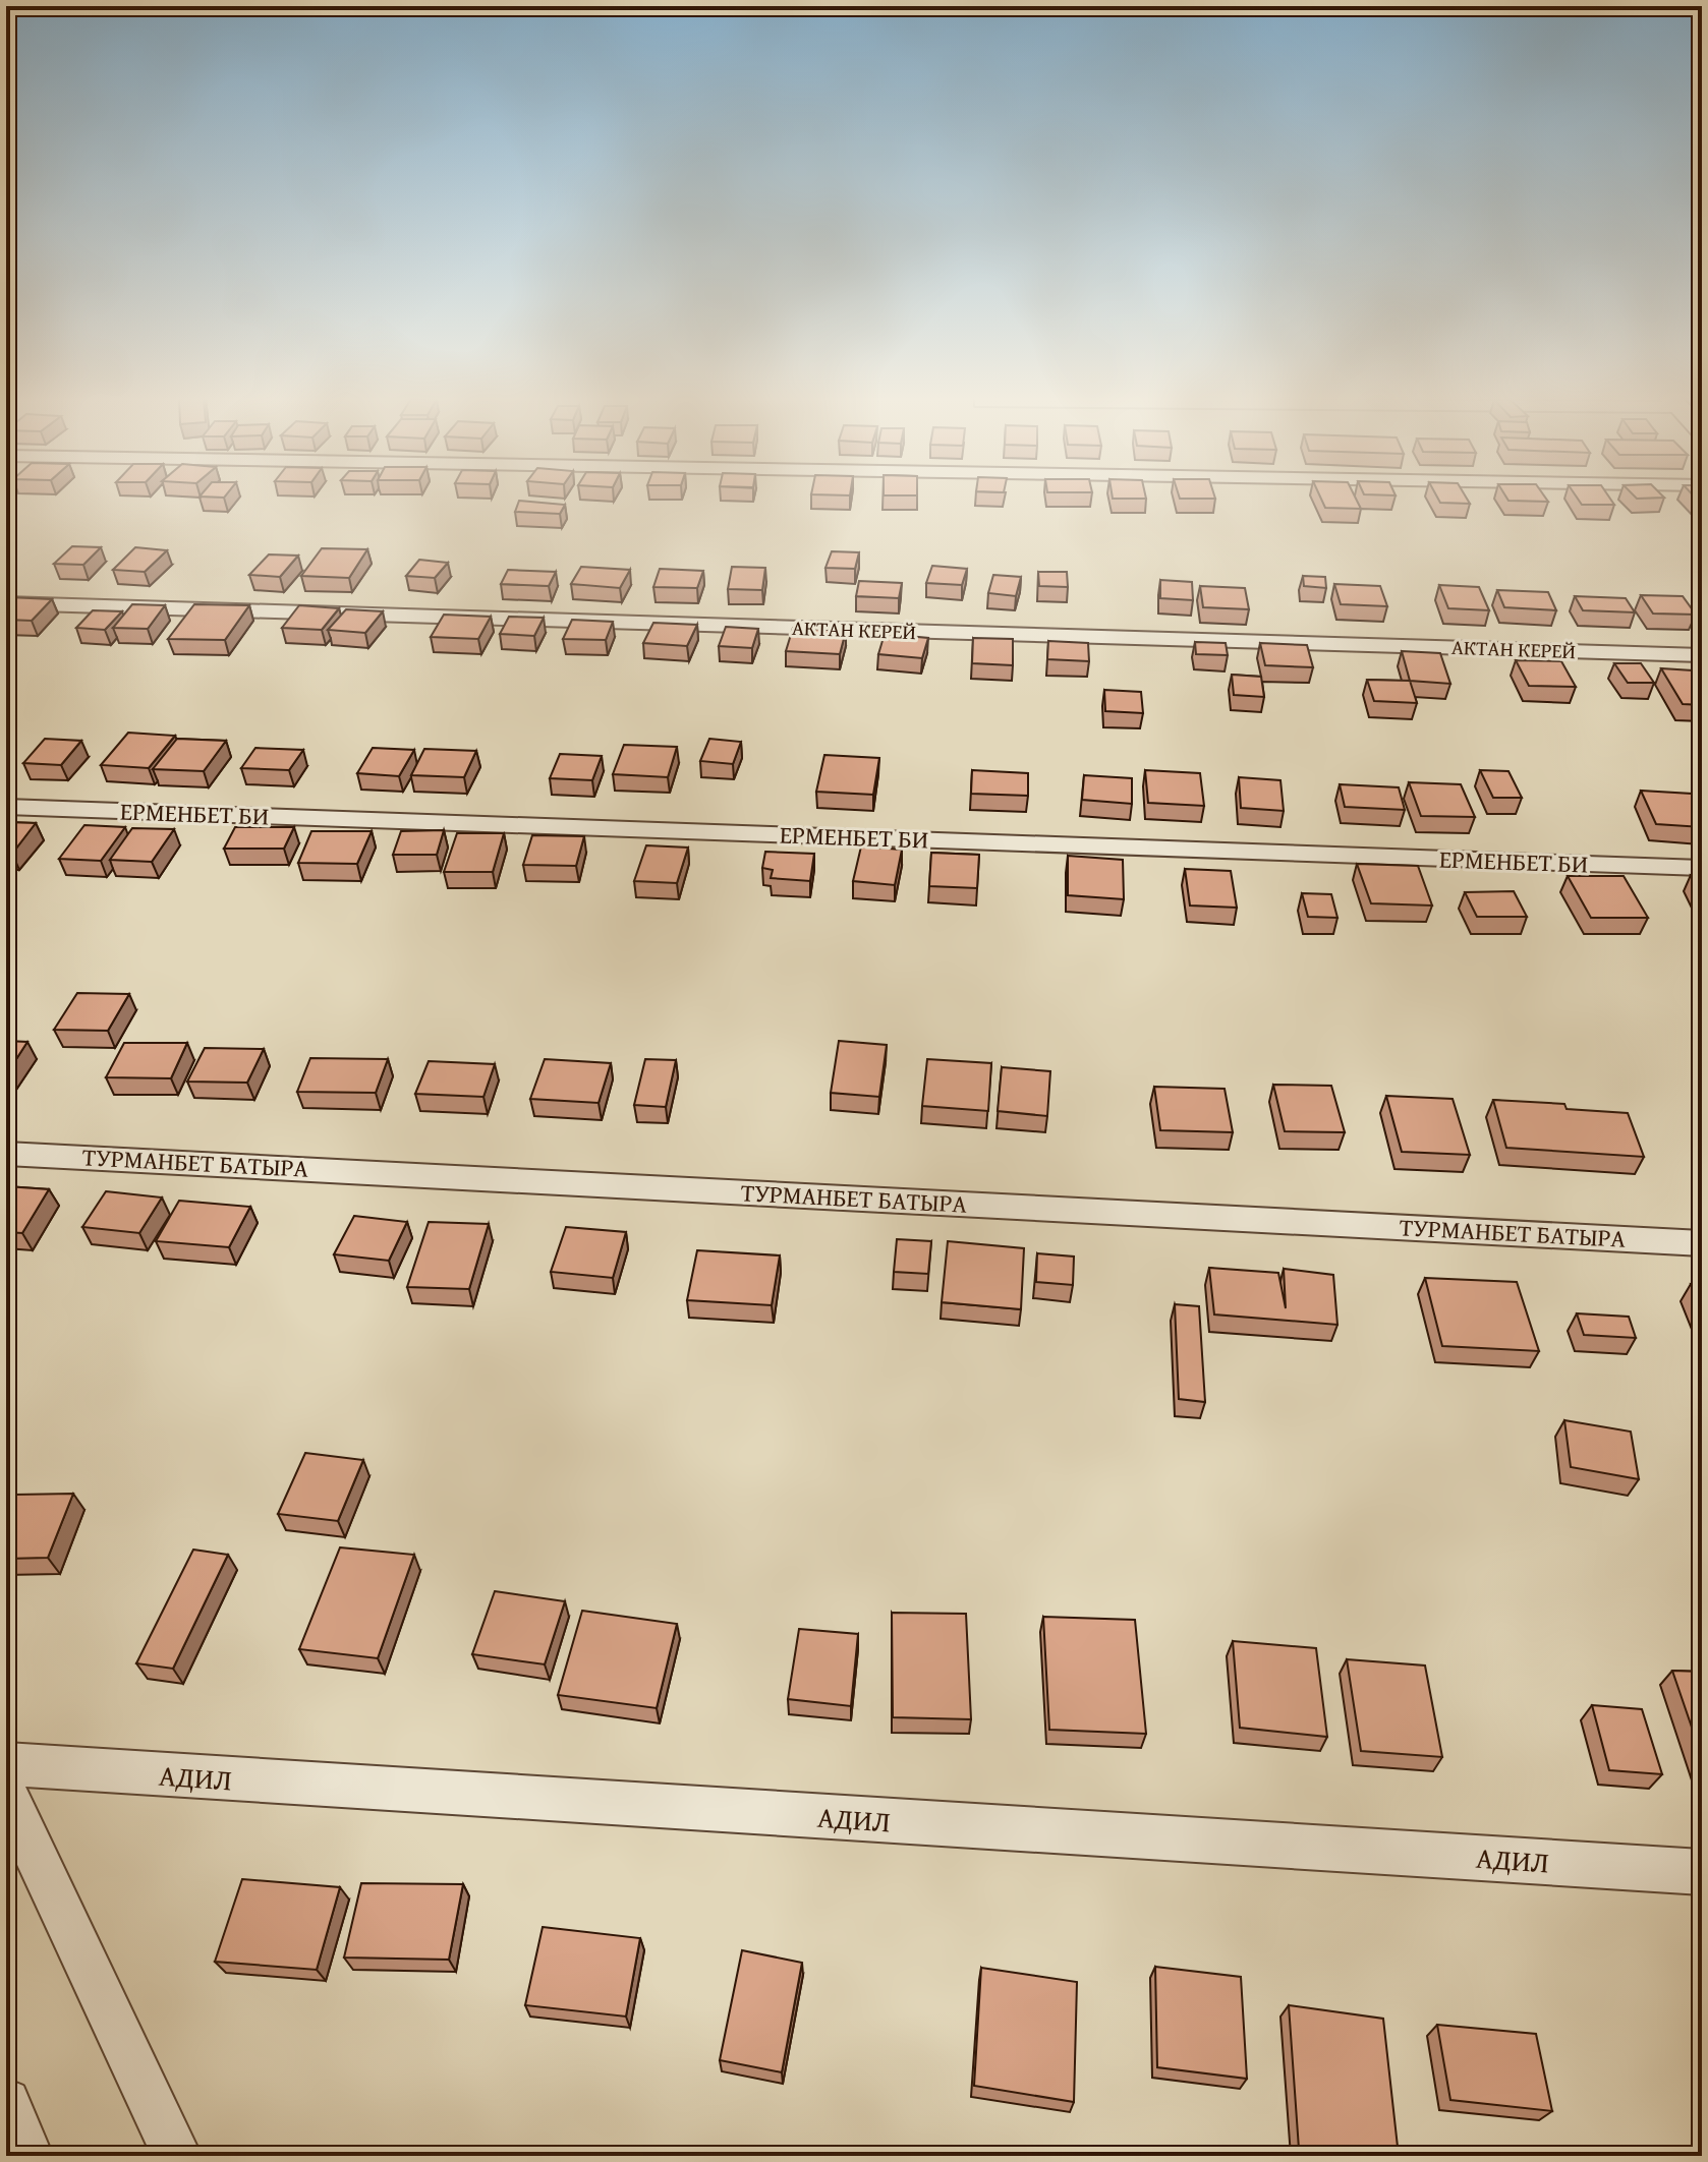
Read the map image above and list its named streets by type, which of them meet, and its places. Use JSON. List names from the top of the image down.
{
  "streets": {
    "street": [
      "АКТАН КЕРЕЙ",
      "ЕРМЕНБЕТ БИ",
      "ТУРМАНБЕТ БАТЫРА",
      "АДИЛ"
    ]
  }
}
